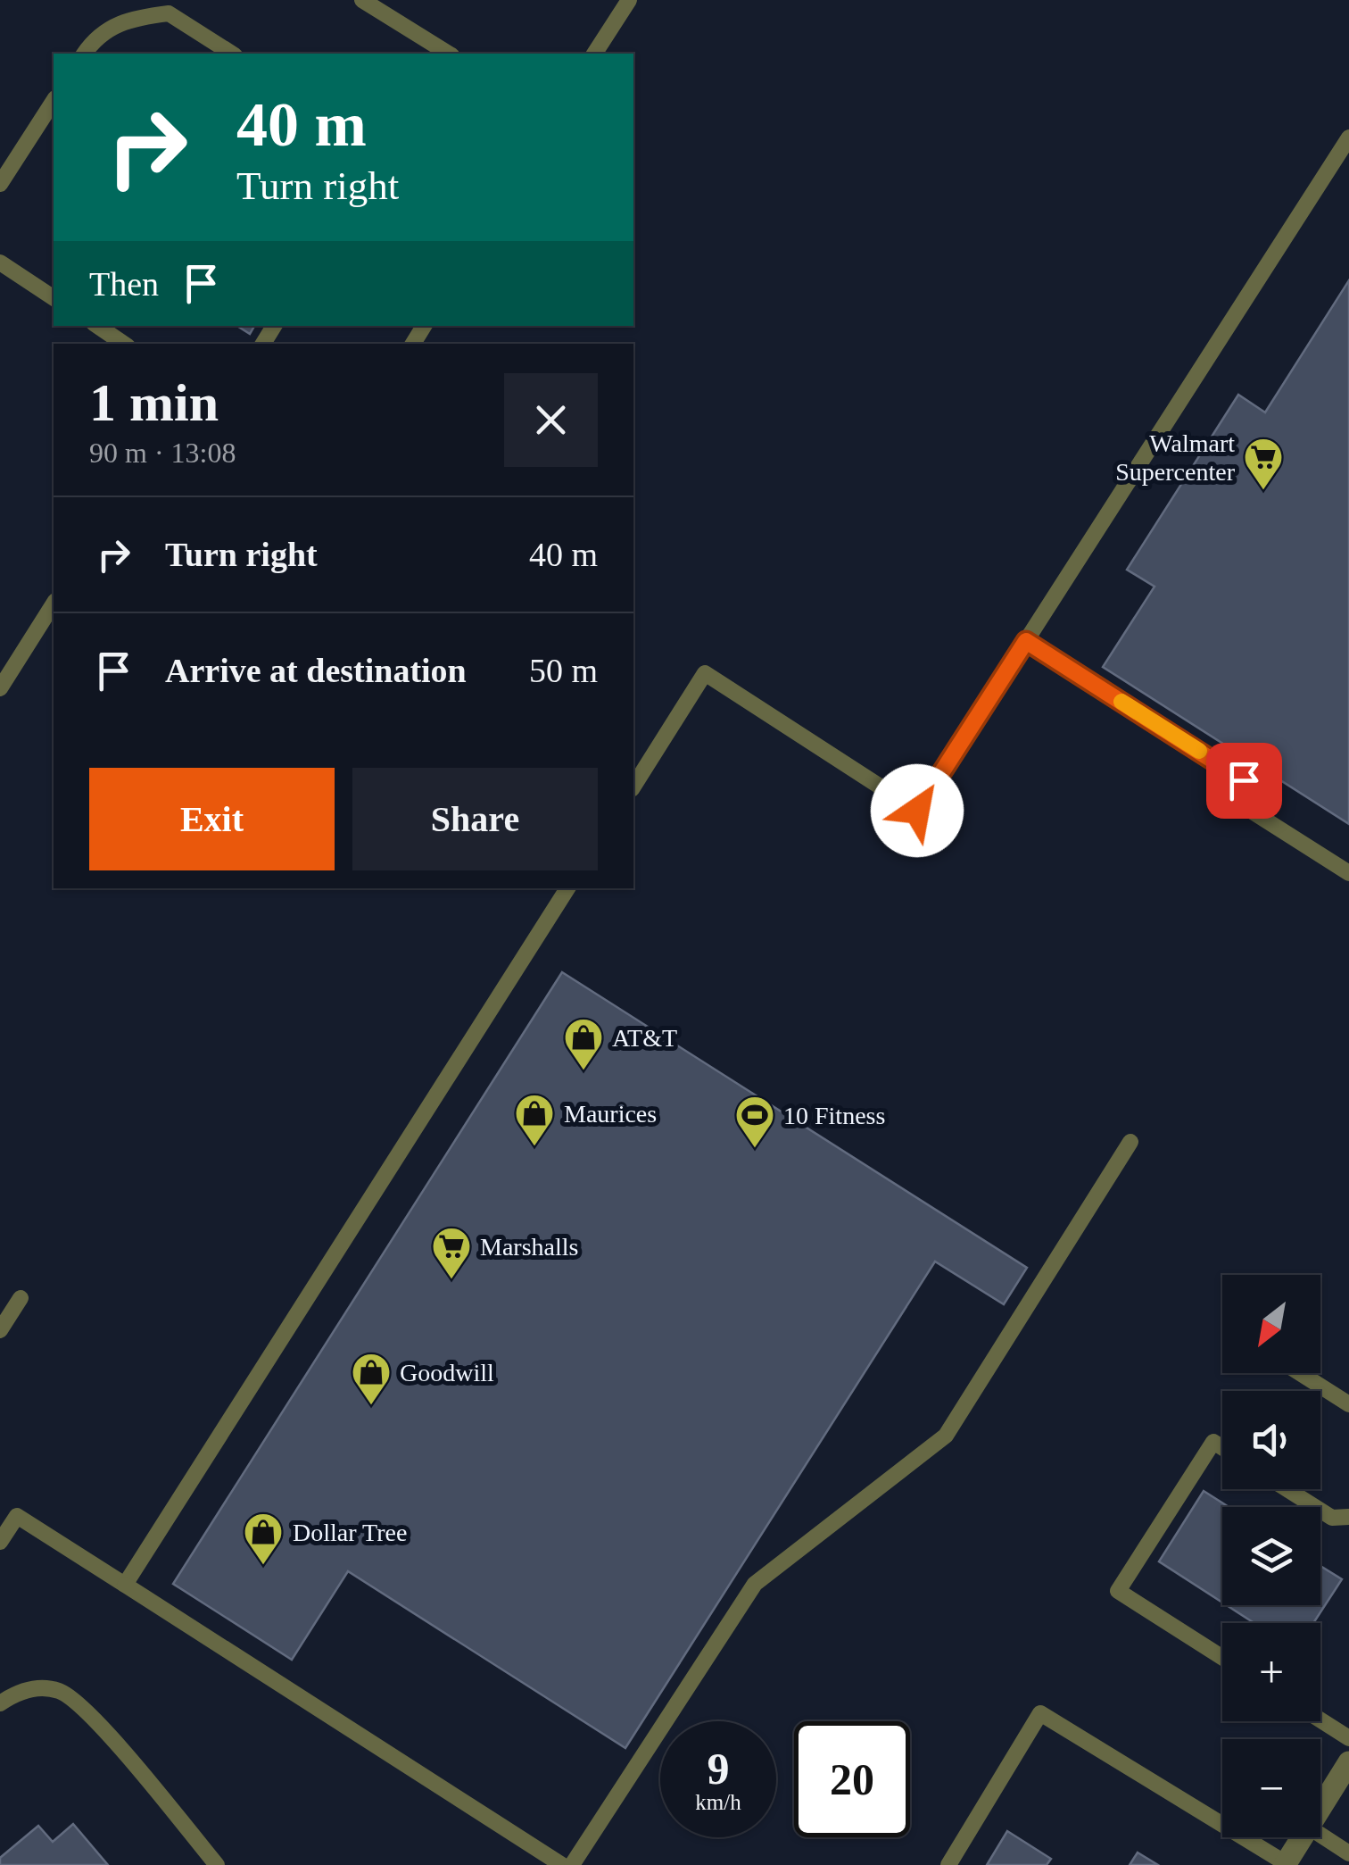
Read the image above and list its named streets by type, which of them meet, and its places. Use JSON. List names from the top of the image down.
{
  "places": {
    "supermarket": ["Walmart Supercenter", "Marshalls"],
    "shop": [
      "AT&T",
      "Maurices",
      "Goodwill",
      "Dollar Tree"
    ],
    "sports": ["10 Fitness"]
  },
  "north": "bottom left",
  "page": {
    "turn": ["40 m", "Turn right"],
    "then": "Then",
    "heading": ["1 min", "90 m · 13:08"],
    "list": [
      {
        "name": "Turn right",
        "value": "40 m"
      },
      {
        "name": "Arrive at destination",
        "value": "50 m"
      }
    ],
    "buttons": ["Exit", "Share"],
    "map_buttons": ["+", "−"],
    "speed": "9 km/h",
    "limit": "20"
  }
}
